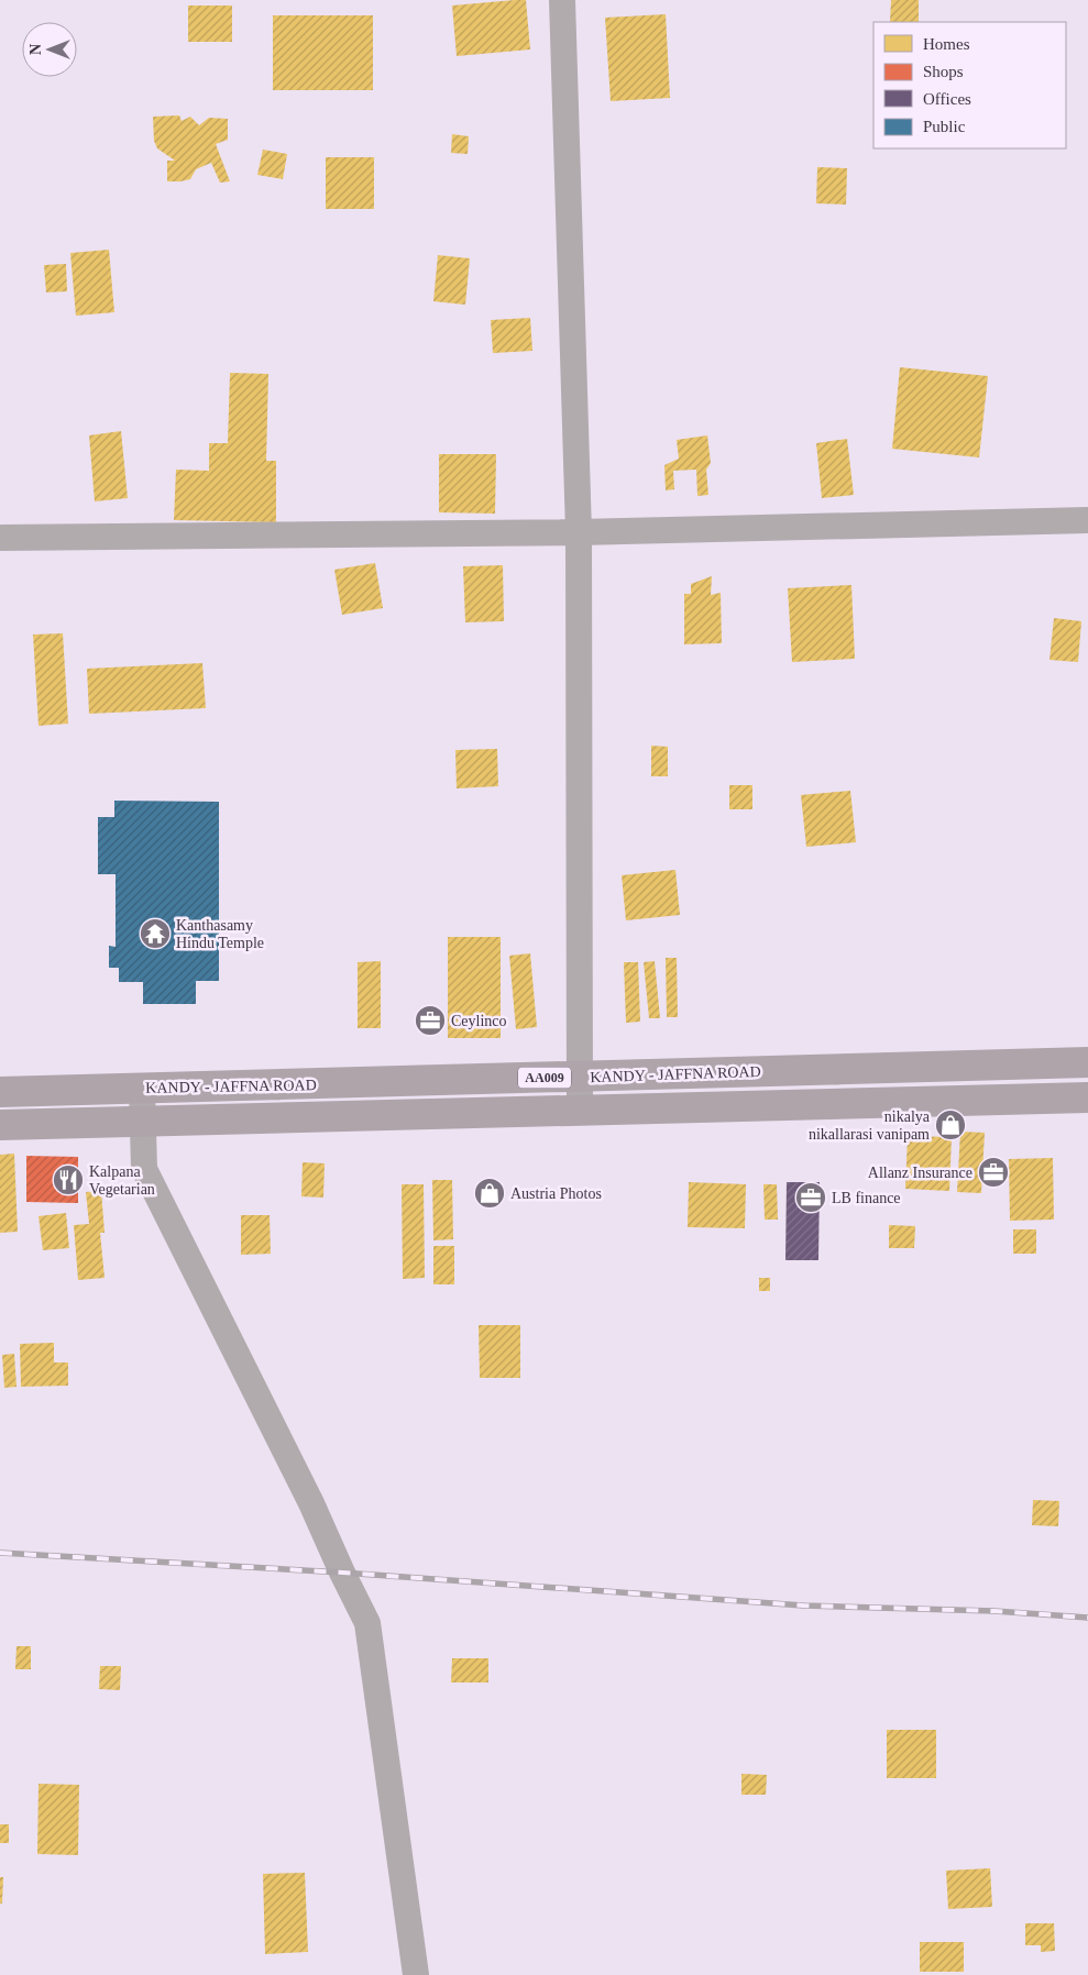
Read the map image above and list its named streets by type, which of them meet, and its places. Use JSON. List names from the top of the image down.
{
  "streets": {
    "highway": ["KANDY - JAFFNA ROAD", "AA009"]
  },
  "places": {
    "temple": ["Kanthasamy Hindu Temple"],
    "office": ["Ceylinco", "Allanz Insurance", "LB finance"],
    "shop": ["nikalya nikallarasi vanipam", "Austria Photos"],
    "restaurant": ["Kalpana Vegetarian"]
  },
  "legend": [
    "Homes",
    "Shops",
    "Offices",
    "Public"
  ],
  "north": "left"
}
